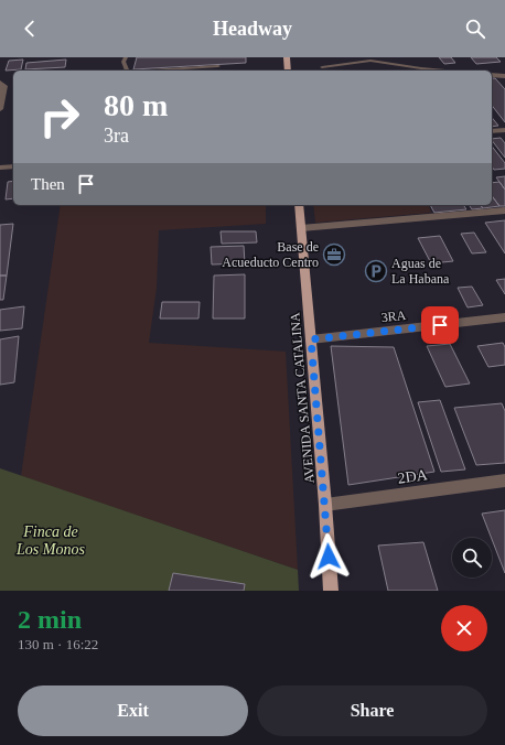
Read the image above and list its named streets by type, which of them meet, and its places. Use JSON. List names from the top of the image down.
{
  "streets": {
    "main road": ["AVENIDA SANTA CATALINA"],
    "street": ["3RA", "2DA"]
  },
  "crossings": [
    ["3RA", "AVENIDA SANTA CATALINA"],
    ["AVENIDA SANTA CATALINA", "2DA"]
  ],
  "parks": ["Finca de Los Monos"],
  "places": {
    "office": ["Base de Acueducto Centro"],
    "parking": ["Aguas de La Habana"]
  },
  "page": {
    "header": "Headway",
    "turn": ["80 m", "3ra"],
    "then": "Then",
    "heading": ["2 min", "130 m · 16:22"],
    "buttons": ["Exit", "Share"]
  }
}
